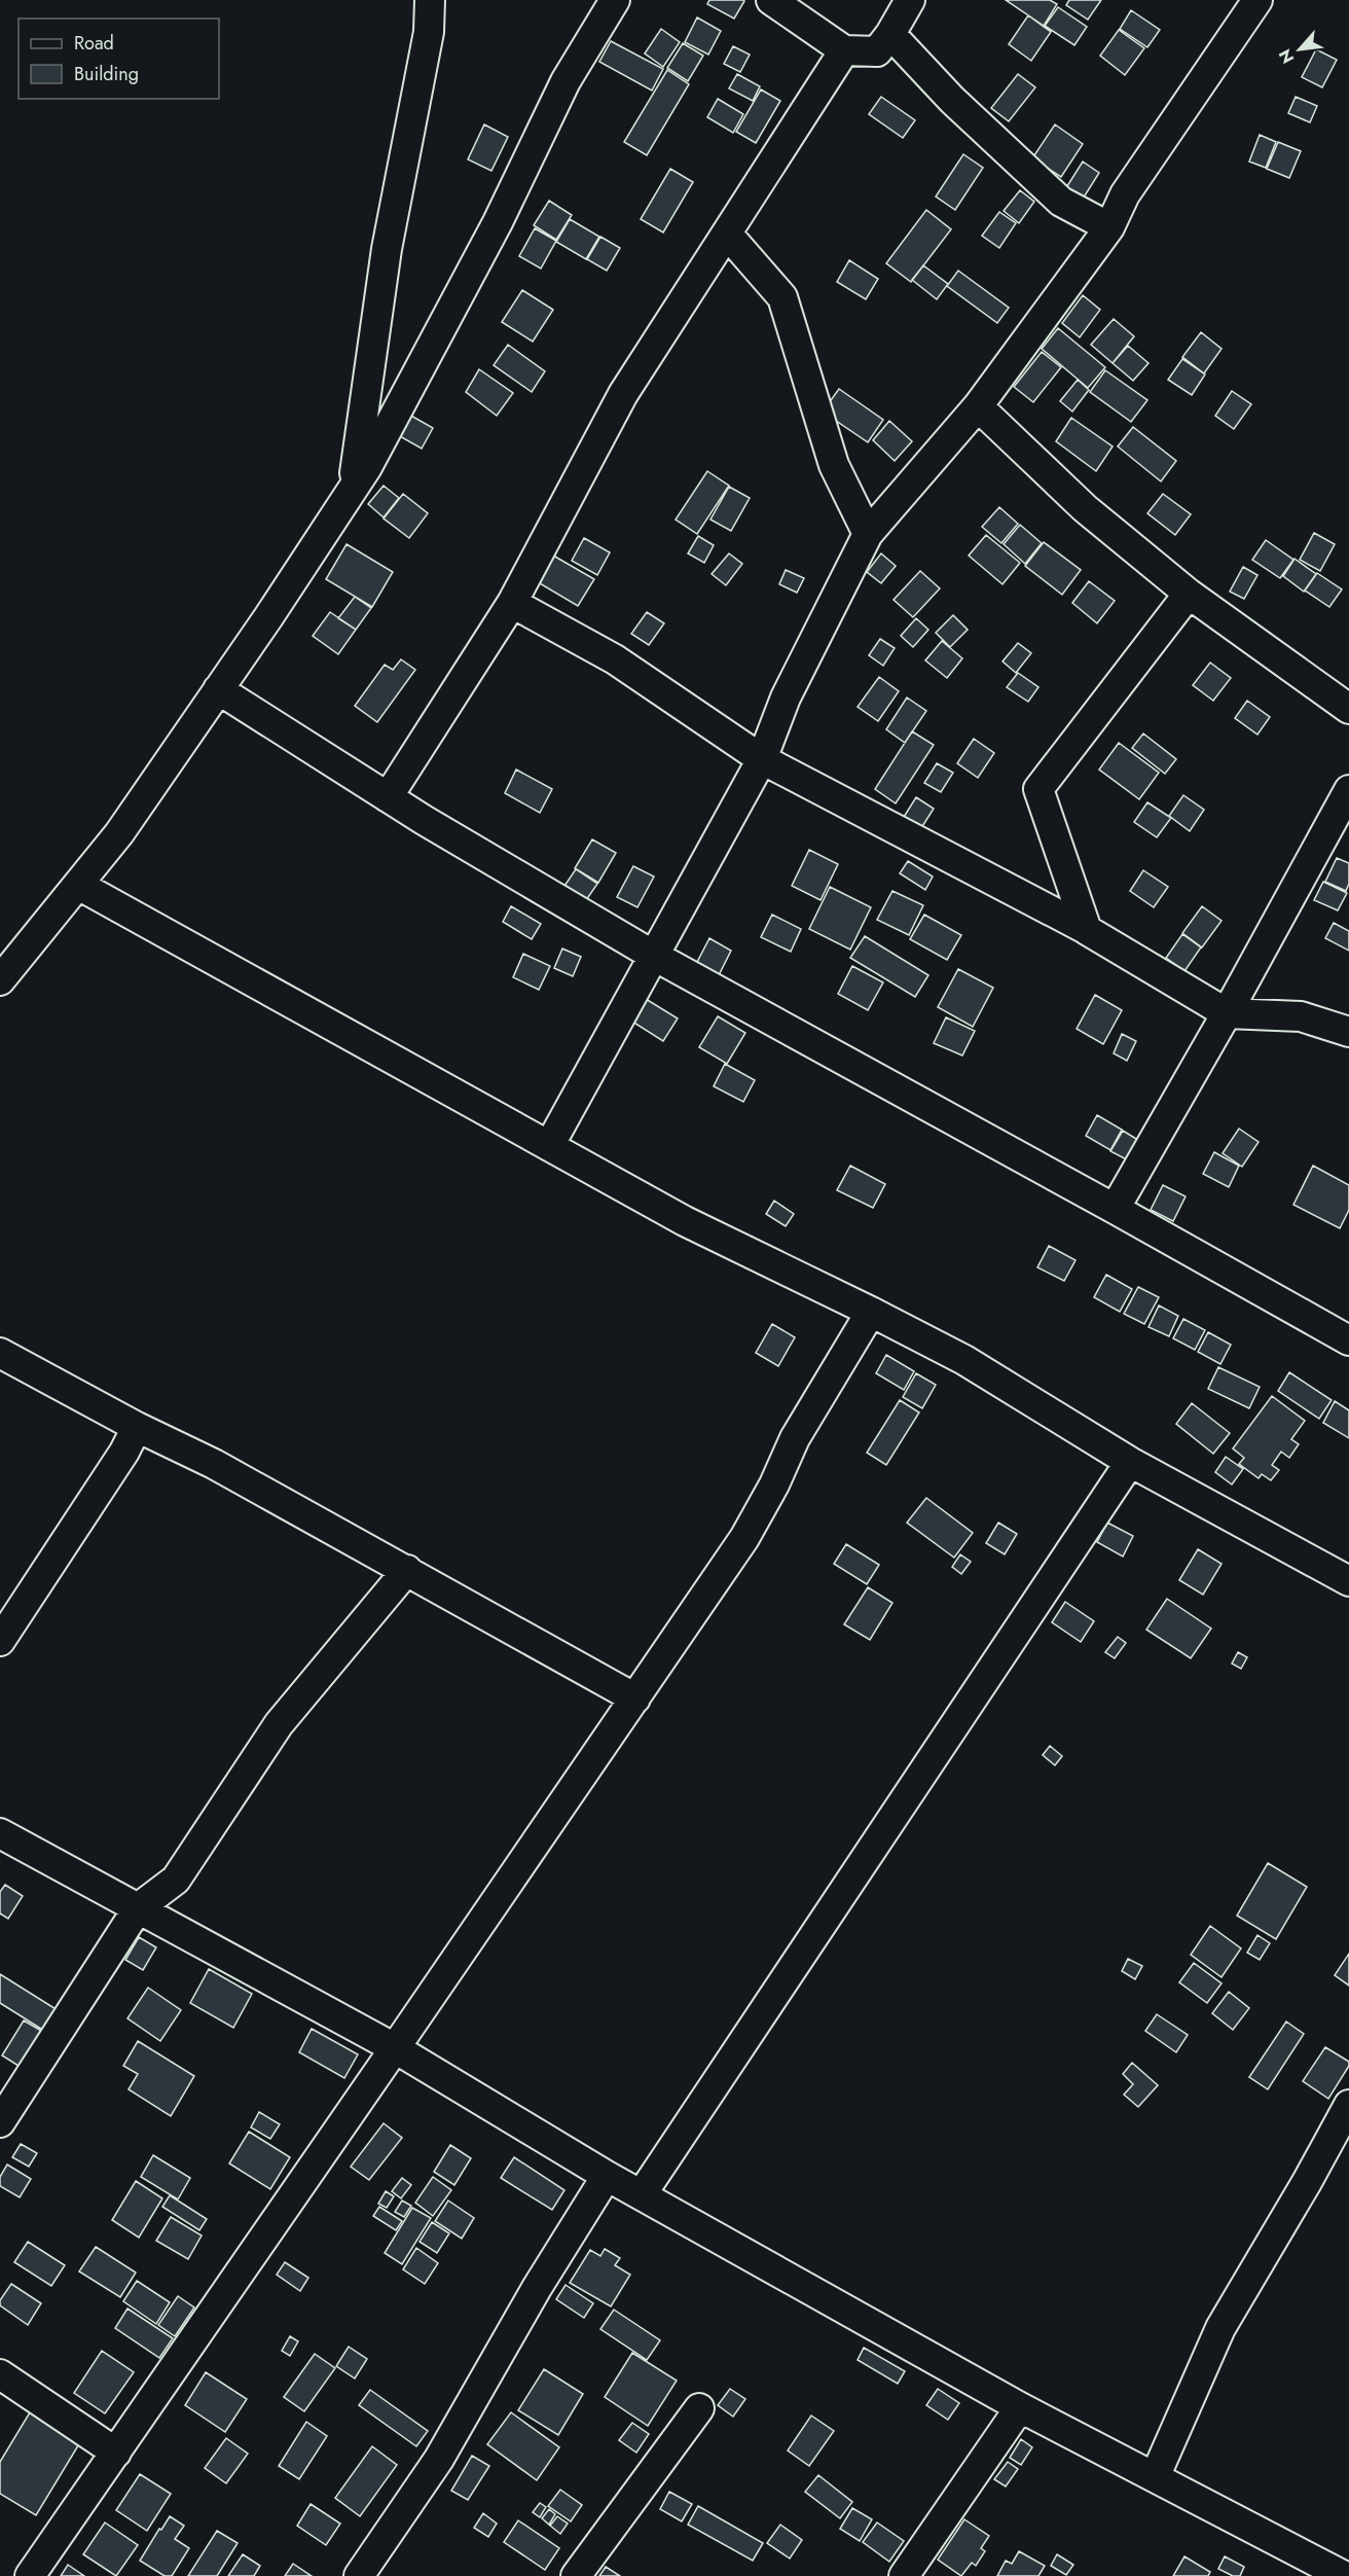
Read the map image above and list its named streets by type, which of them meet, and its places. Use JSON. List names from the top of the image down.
{
  "legend": ["Road", "Building"],
  "north": "bottom left"
}
